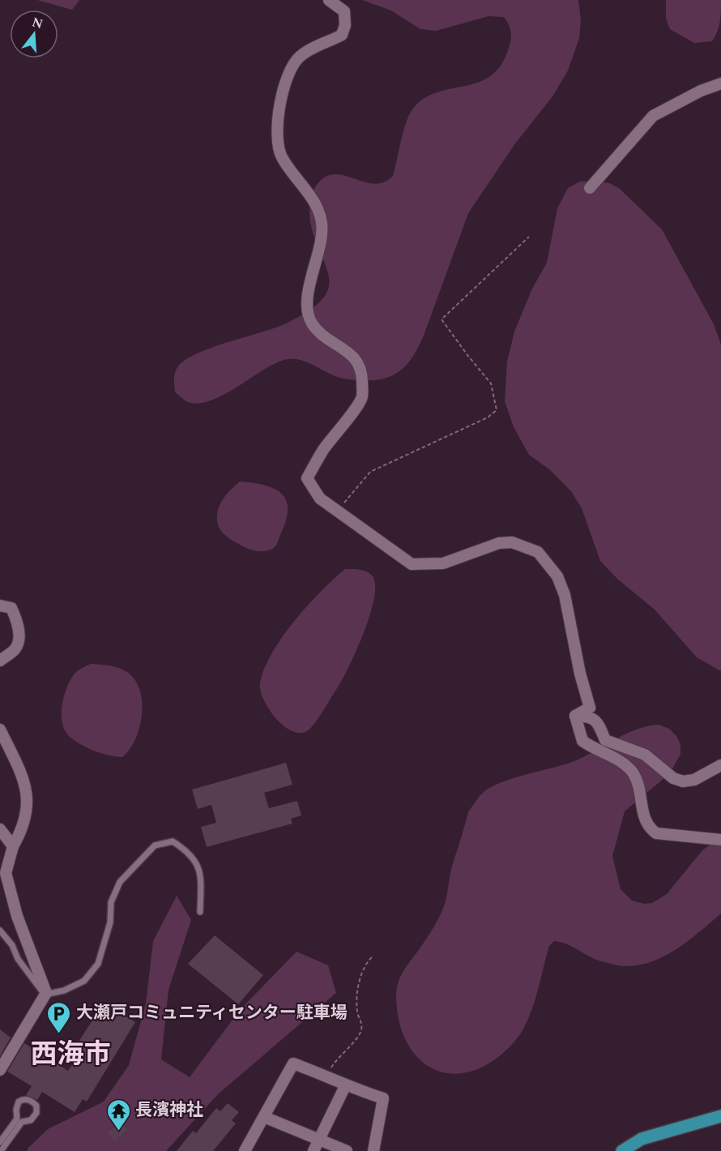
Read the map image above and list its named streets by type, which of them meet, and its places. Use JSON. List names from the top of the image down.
{
  "districts": ["西海市"],
  "places": {
    "parking": ["大瀬戸コミュニティセンター駐車場"],
    "temple": ["長濱神社"]
  },
  "north": "top"
}
